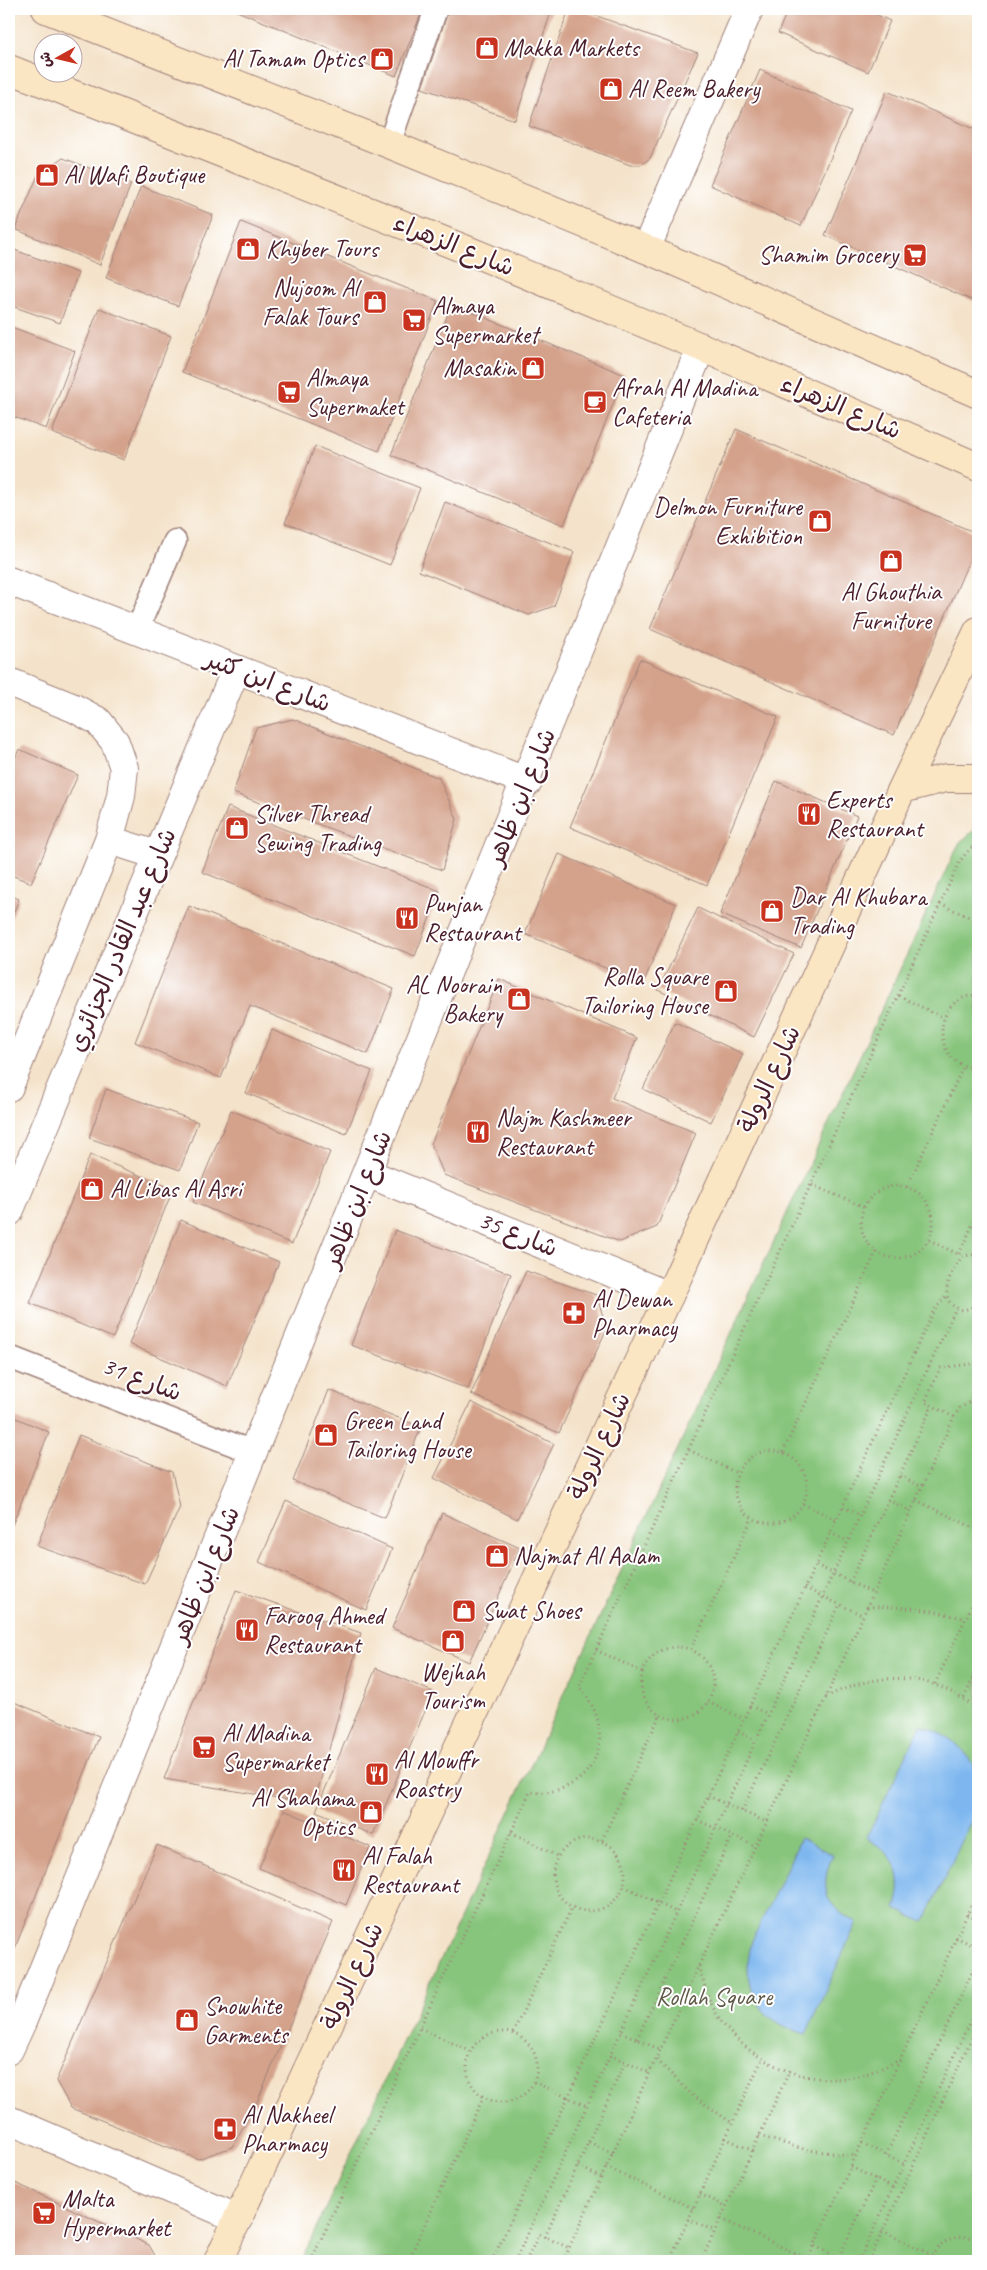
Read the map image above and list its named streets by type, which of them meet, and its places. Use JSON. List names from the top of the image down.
{
  "streets": {
    "main road": ["شارع الزهراء", "شارع الرولة"],
    "street": [
      "شارع ابن كثير",
      "شارع ابن ظاهر",
      "شارع عبد القادر الجزائري",
      "شارع 35"
    ],
    "lane": ["شارع 31"]
  },
  "crossings": [
    ["شارع الزهراء", "شارع ابن ظاهر"],
    ["شارع ابن كثير", "شارع ابن ظاهر"],
    ["شارع ابن كثير", "شارع عبد القادر الجزائري"],
    ["شارع ابن ظاهر", "شارع 35"],
    ["شارع ابن ظاهر", "شارع 31"],
    ["شارع الرولة", "شارع 35"]
  ],
  "parks": ["Rollah Square"],
  "places": {
    "shop": [
      "Makka Markets",
      "Al Tamam Optics",
      "Al Reem Bakery",
      "Al Wafi Boutique",
      "Khyber Tours",
      "Nujoom Al Falak Tours",
      "Masakin",
      "Delmon Furniture Exhibition",
      "Al Ghouthia Furniture",
      "Silver Thread Sewing Trading",
      "Dar Al Khubara Trading",
      "Rolla Square Tailoring House",
      "AL Noorain Bakery",
      "Al Libas Al Asri",
      "Green Land Tailoring House",
      "Najmat Al Aalam",
      "Swat Shoes",
      "Wejhah Tourism",
      "Al Shahama Optics",
      "Snowhite Garments"
    ],
    "supermarket": [
      "Shamim Grocery",
      "Almaya Supermarket",
      "Almaya Supermaket",
      "Al Madina Supermarket",
      "Malta Hypermarket"
    ],
    "cafe": ["Afrah Al Madina Cafeteria"],
    "restaurant": [
      "Experts Restaurant",
      "Punjan Restaurant",
      "Najm Kashmeer Restaurant",
      "Farooq Ahmed Restaurant",
      "Al Mowffr Roastry",
      "Al Falah Restaurant"
    ],
    "pharmacy": ["Al Dewan Pharmacy", "Al Nakheel Pharmacy"]
  },
  "north": "left"
}
